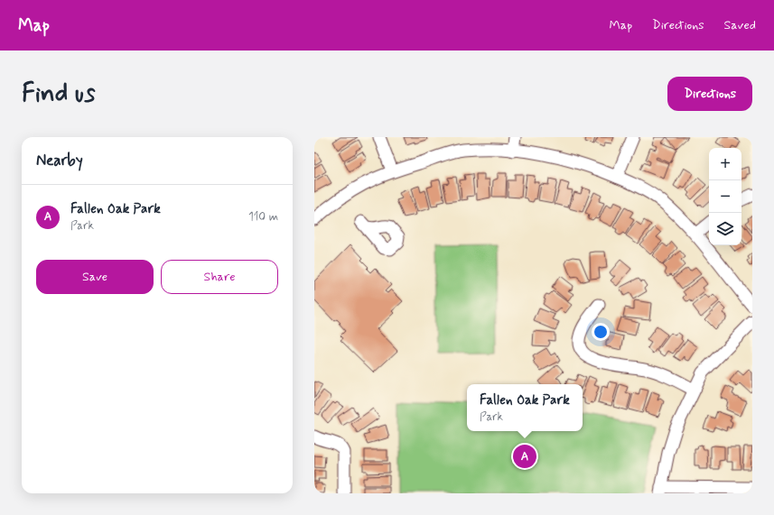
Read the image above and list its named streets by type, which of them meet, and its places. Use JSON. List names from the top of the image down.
{
  "page": {
    "header": "Map",
    "nav": ["Map", "Directions", "Saved"],
    "buttons": [
      "Directions",
      ["Save", "Share"]
    ],
    "title": "Find us",
    "heading": "Nearby",
    "map_buttons": ["+", "−"],
    "list": [
      {
        "mark": "A",
        "name": "Fallen Oak Park",
        "note": "Park",
        "value": "110 m"
      }
    ],
    "popup": ["Fallen Oak Park", "Park"],
    "pins": "A"
  }
}
